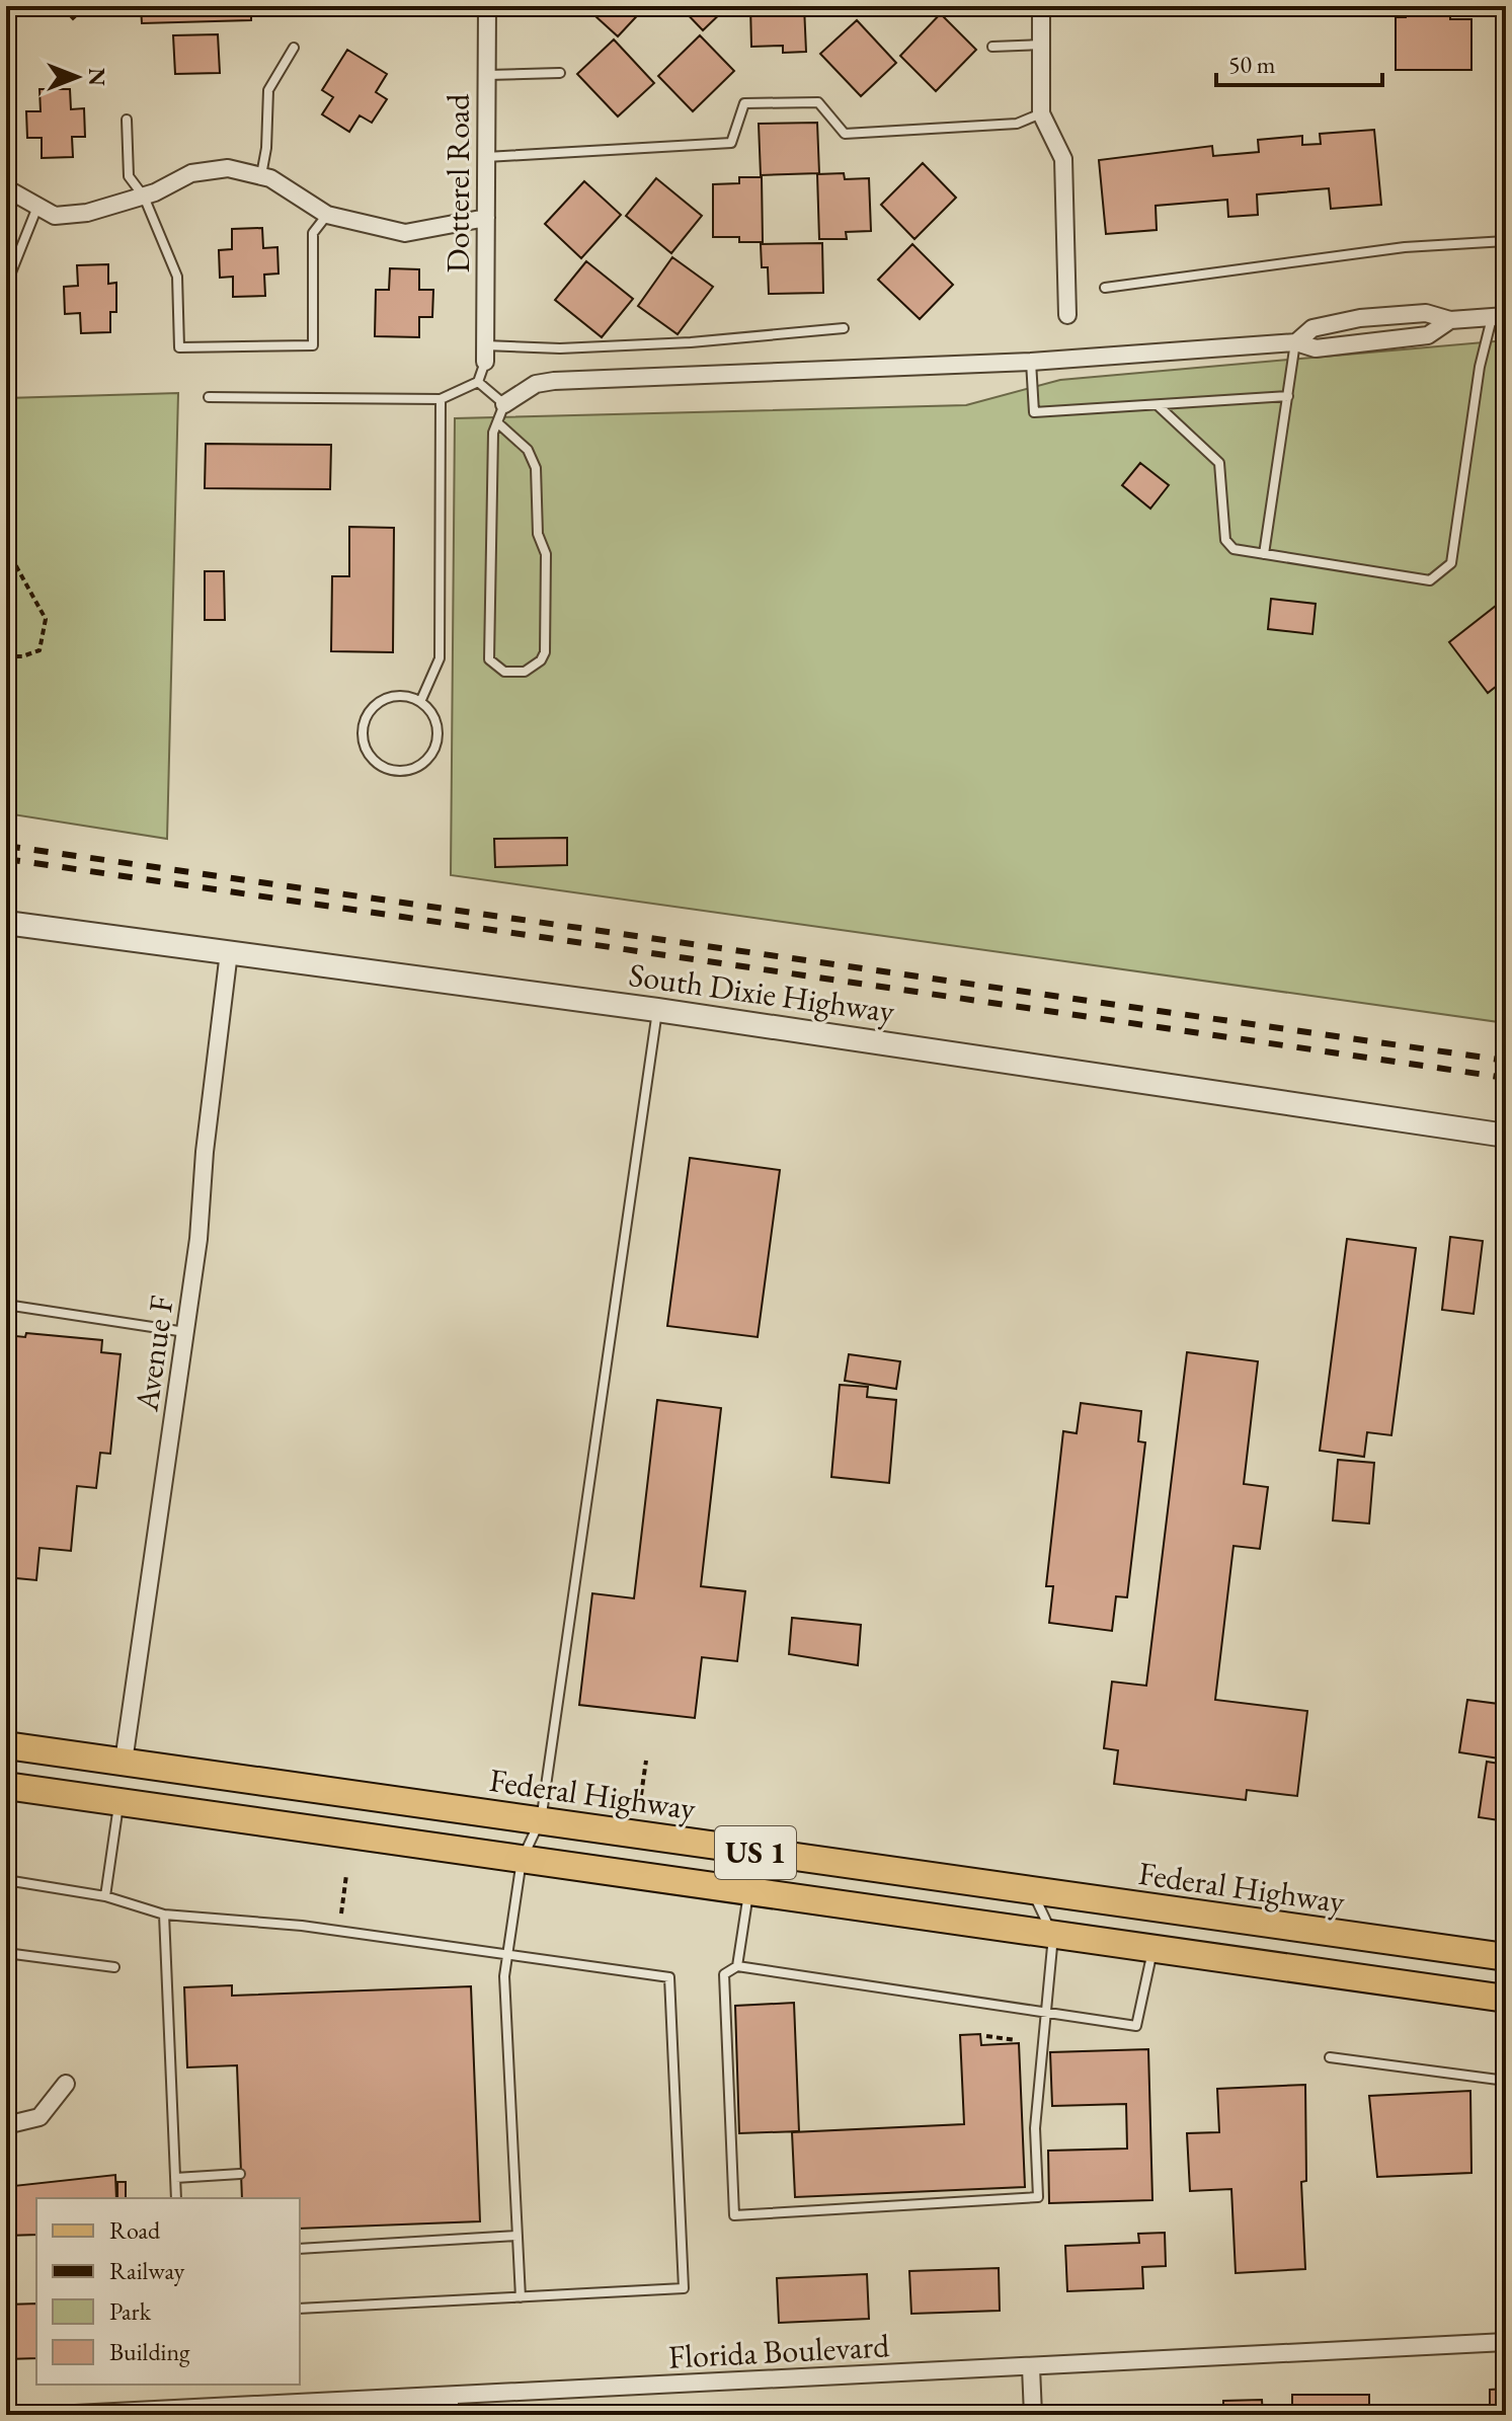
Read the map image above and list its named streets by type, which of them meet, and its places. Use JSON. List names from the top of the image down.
{
  "streets": {
    "main road": ["Federal Highway", "US 1"],
    "street": [
      "Dotterel Road",
      "South Dixie Highway",
      "Avenue F",
      "Florida Boulevard"
    ]
  },
  "crossings": [
    ["South Dixie Highway", "Avenue F"],
    ["Avenue F", "Federal Highway"]
  ],
  "legend": [
    "Road",
    "Railway",
    "Park",
    "Building"
  ],
  "scale_bar": "50 m",
  "north": "right"
}
